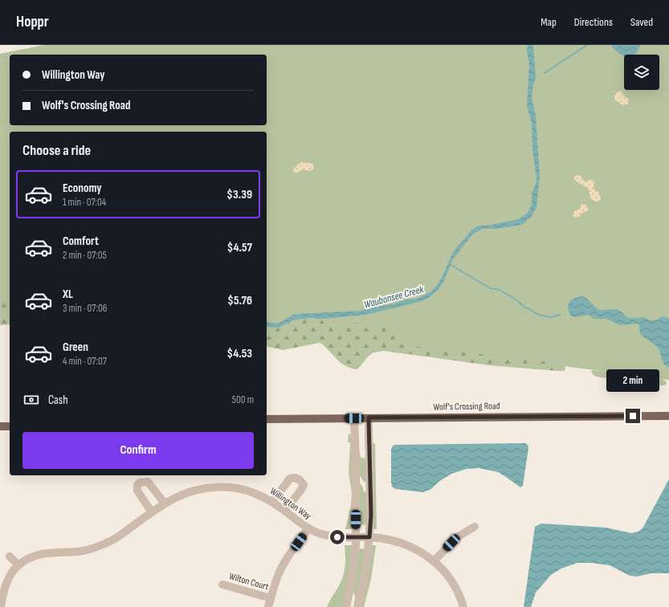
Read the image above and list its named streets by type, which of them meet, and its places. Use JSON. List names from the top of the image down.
{
  "streets": {
    "main road": ["Wolf's Crossing Road"],
    "street": ["Willington Way", "Wilton Court"]
  },
  "water": ["Waubonsee Creek"],
  "page": {
    "header": "Hoppr",
    "nav": ["Map", "Directions", "Saved"],
    "banner": ["Willington Way", "Wolf's Crossing Road"],
    "heading": "Choose a ride",
    "list": [
      {
        "name": "Economy",
        "note": "1 min · 07:04",
        "value": "$3.39"
      },
      {
        "name": "Comfort",
        "note": "2 min · 07:05",
        "value": "$4.57"
      },
      {
        "name": "XL",
        "note": "3 min · 07:06",
        "value": "$5.76"
      },
      {
        "name": "Green",
        "note": "4 min · 07:07",
        "value": "$4.53"
      }
    ],
    "bubble": "2 min",
    "pay": ["Cash", "500 m"],
    "buttons": "Confirm"
  }
}
